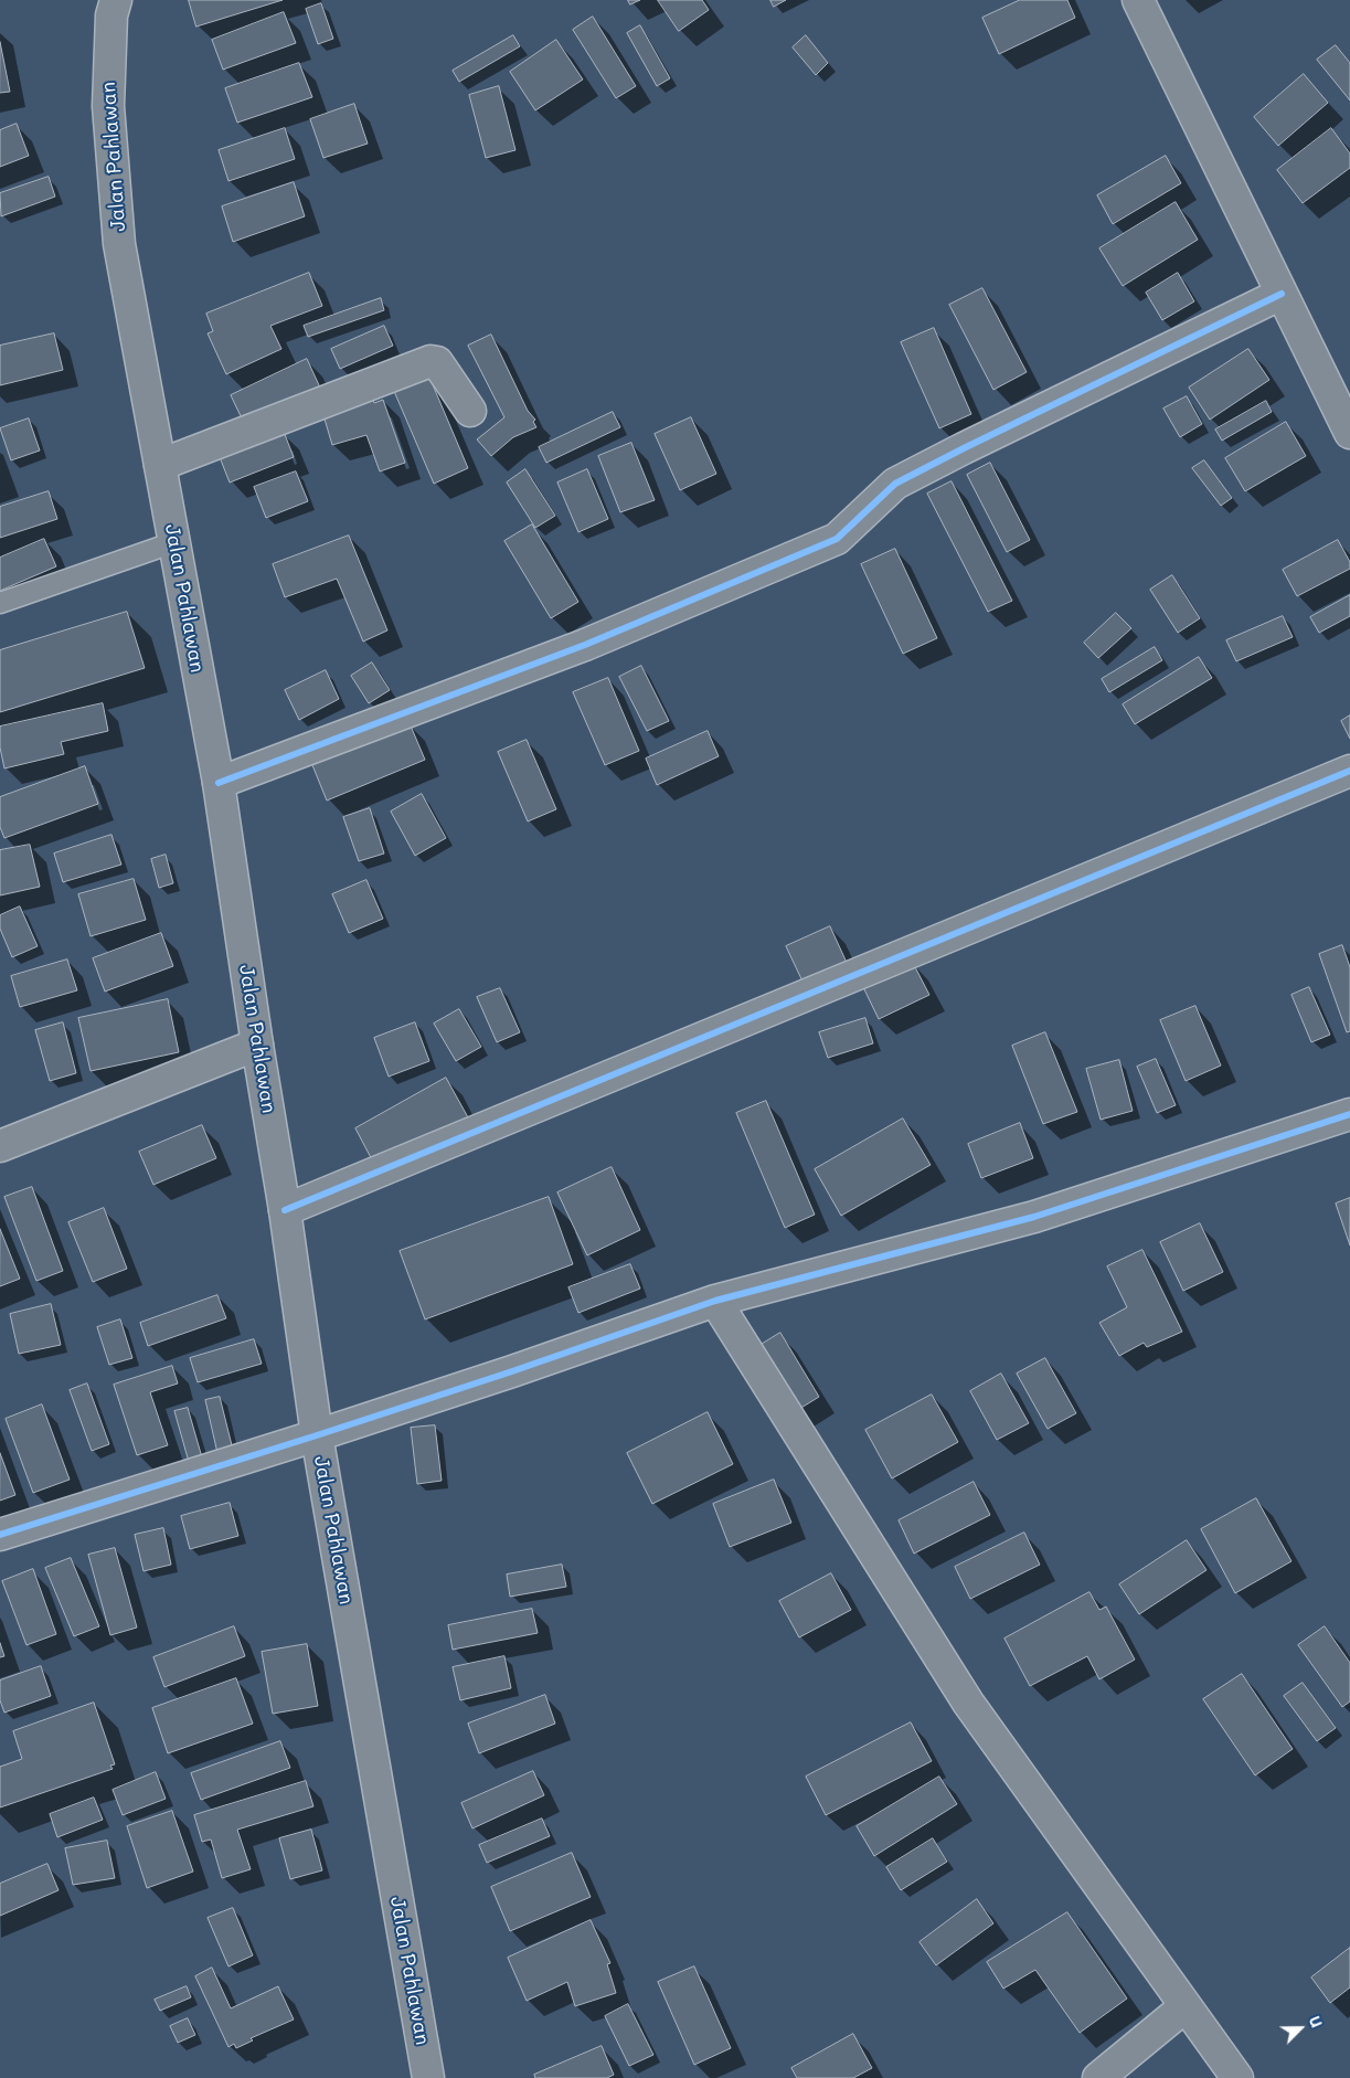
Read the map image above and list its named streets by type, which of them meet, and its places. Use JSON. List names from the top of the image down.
{
  "streets": {
    "main road": ["Jalan Pahlawan"]
  },
  "north": "top right"
}
